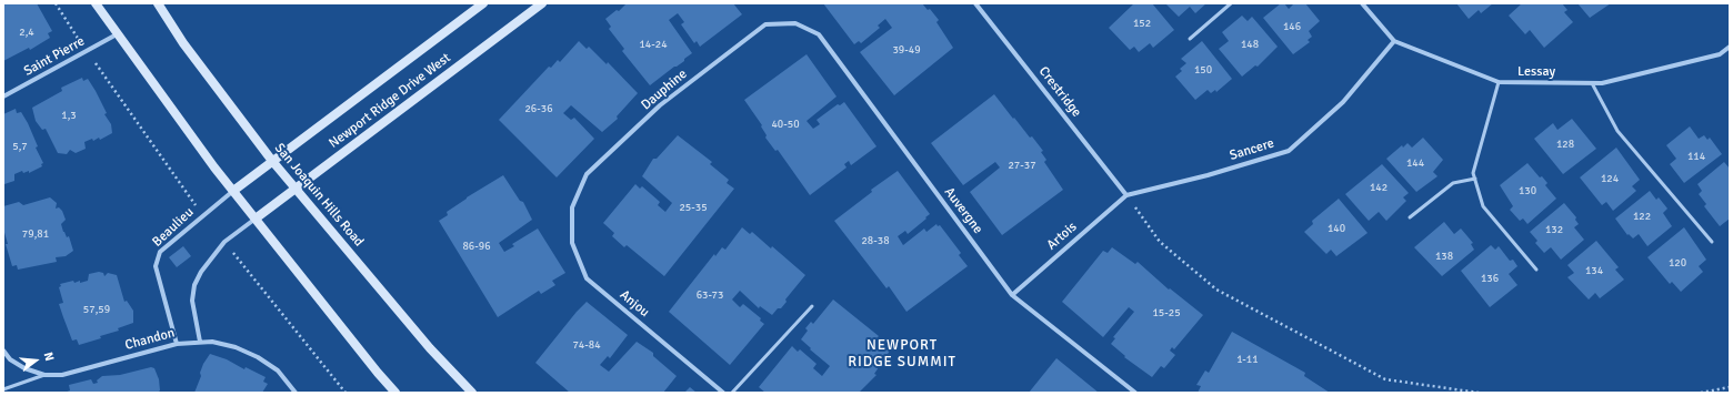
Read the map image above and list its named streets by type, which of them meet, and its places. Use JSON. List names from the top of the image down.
{
  "streets": {
    "main road": ["Newport Ridge Drive West", "San Joaquin Hills Road"],
    "street": [
      "Saint Pierre",
      "Lessay",
      "Dauphine",
      "Crestridge",
      "Sancere",
      "Auvergne",
      "Beaulieu",
      "Artois",
      "Anjou",
      "Chandon"
    ]
  },
  "crossings": [
    ["Lessay", "Sancere"],
    ["Dauphine", "Auvergne"],
    ["Dauphine", "Anjou"],
    ["Crestridge", "Sancere"],
    ["Crestridge", "Artois"],
    ["Newport Ridge Drive West", "San Joaquin Hills Road"],
    ["Newport Ridge Drive West", "Beaulieu"],
    ["Sancere", "Artois"],
    ["Auvergne", "Artois"],
    ["Beaulieu", "Chandon"]
  ],
  "districts": ["NEWPORT RIDGE SUMMIT"],
  "house_numbers": [
    "152",
    "146",
    "2,4",
    "14-24",
    "148",
    "39-49",
    "150",
    "26-36",
    "1,3",
    "40-50",
    "128",
    "5,7",
    "114",
    "144",
    "27-37",
    "124",
    "142",
    "130",
    "25-35",
    "122",
    "140",
    "132",
    "79,81",
    "28-38",
    "86-96",
    "138",
    "120",
    "134",
    "136",
    "63-73",
    "57,59",
    "15-25",
    "74-84",
    "1-11"
  ],
  "north": "right"
}
